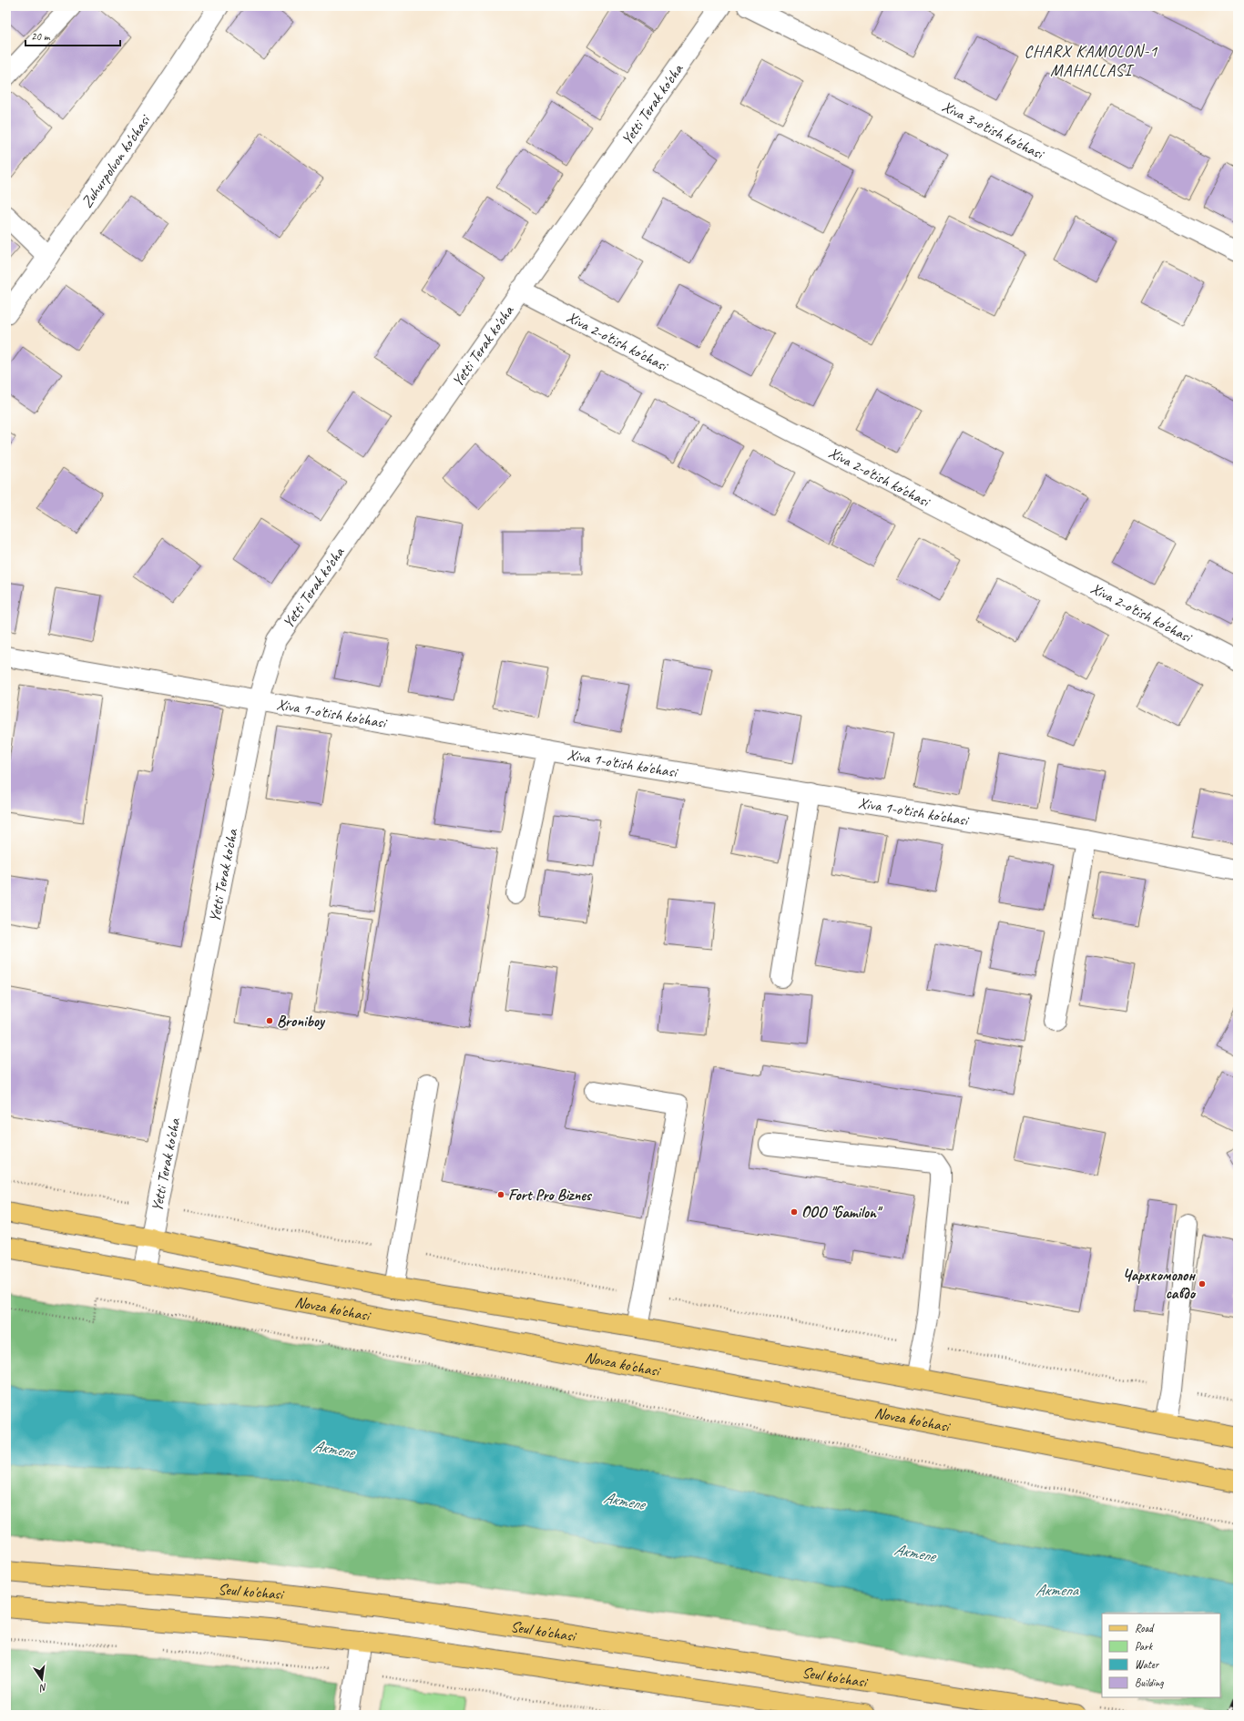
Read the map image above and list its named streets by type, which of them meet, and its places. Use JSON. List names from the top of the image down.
{
  "streets": {
    "main road": ["Novza ko'chasi", "Seul ko'chasi"],
    "street": [
      "Yetti Terak ko'cha",
      "Xiva 3-o'tish ko'chasi",
      "Zuhurpolvon ko'chasi",
      "Xiva 2-o'tish ko'chasi",
      "Xiva 1-o'tish ko'chasi"
    ]
  },
  "crossings": [
    ["Yetti Terak ko'cha", "Xiva 2-o'tish ko'chasi"],
    ["Yetti Terak ko'cha", "Xiva 1-o'tish ko'chasi"],
    ["Yetti Terak ko'cha", "Novza ko'chasi"]
  ],
  "districts": ["CHARX KAMOLON-1 MAHALLASI"],
  "water": ["Актепе", "Актепа"],
  "places": [
    "Broniboy",
    "Fort Pro Biznes",
    "ООО \"Gamilon\"",
    "Чархкомолон савдо"
  ],
  "legend": [
    "Road",
    "Park",
    "Water",
    "Building"
  ],
  "scale_bar": "20 m",
  "north": "bottom"
}
